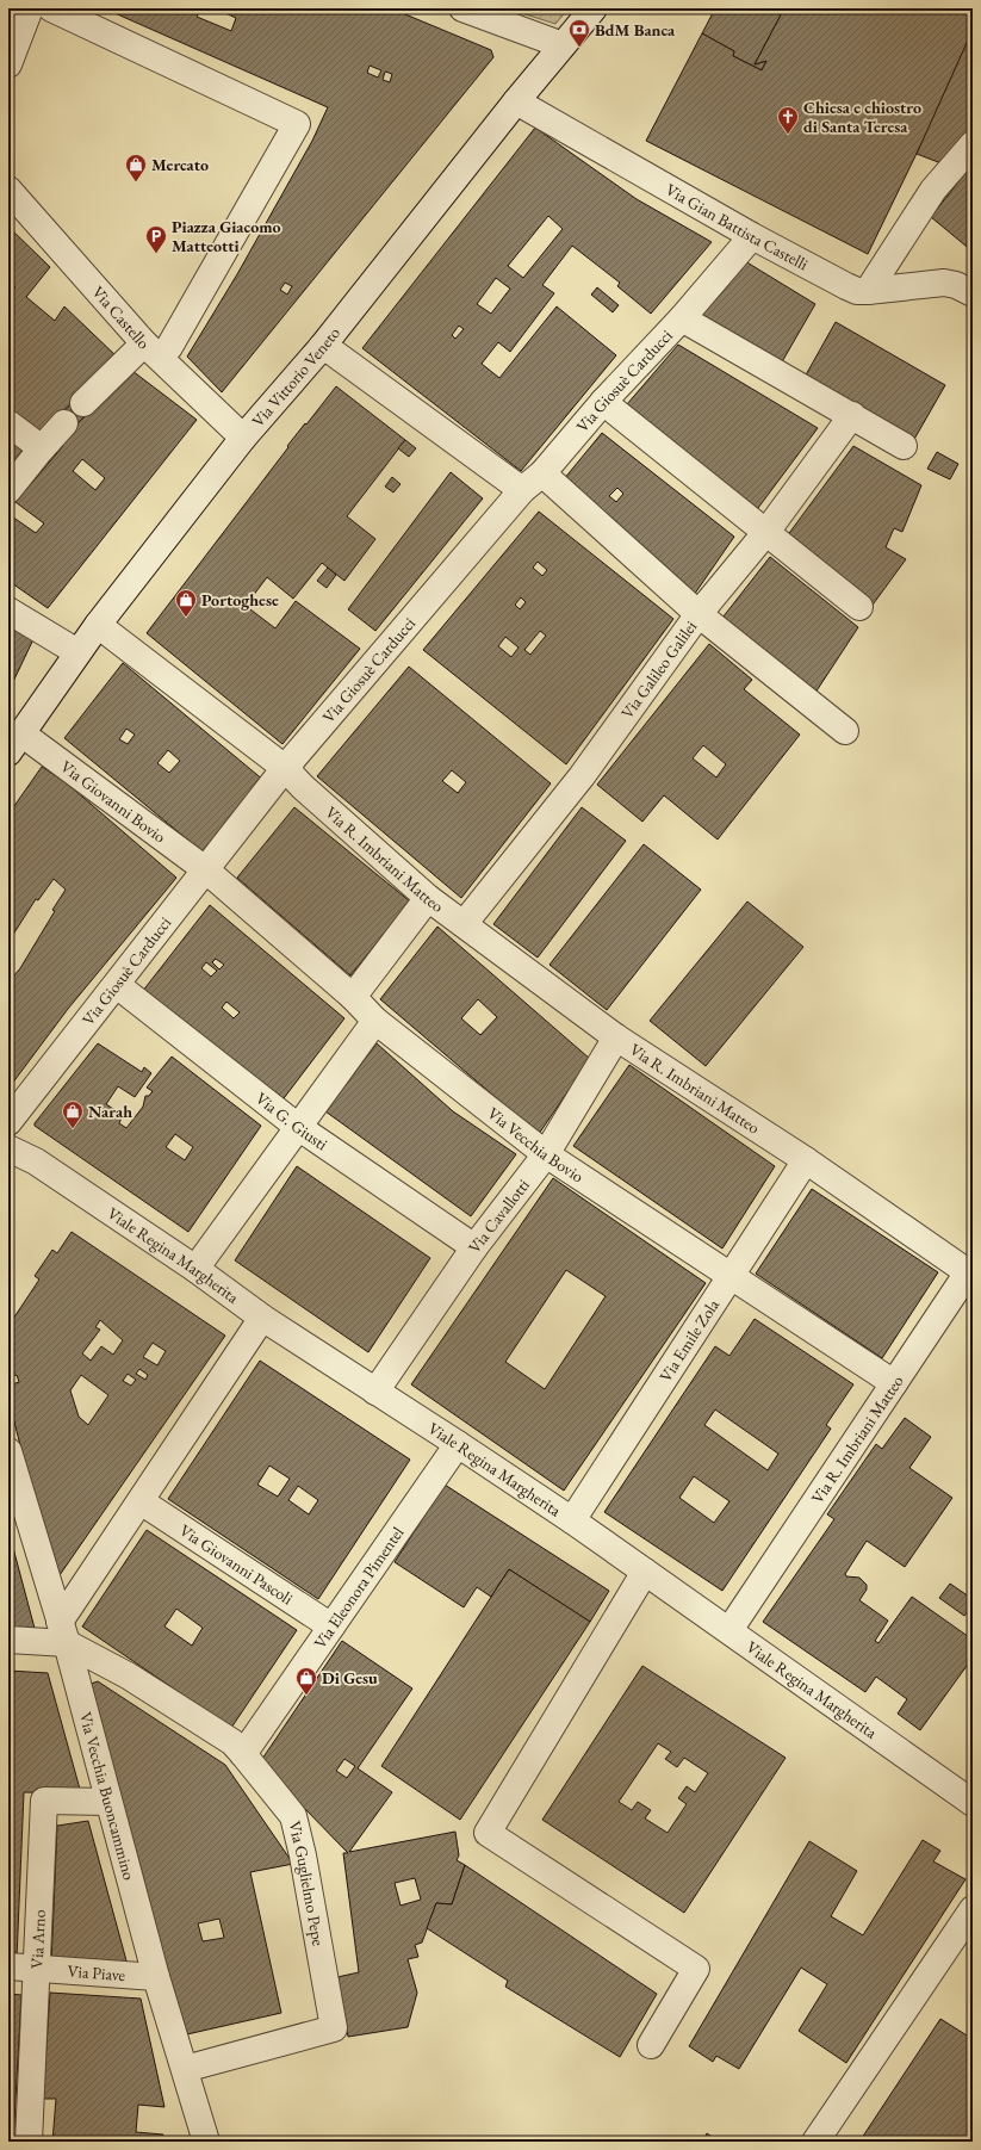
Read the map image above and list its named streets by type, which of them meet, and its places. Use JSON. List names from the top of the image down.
{
  "streets": {
    "street": [
      "Via Gian Battista Castelli",
      "Via Castello",
      "Via Vittorio Veneto",
      "Via Giosuè Carducci",
      "Via Galileo Galilei",
      "Via Giovanni Bovio",
      "Via R. Imbriani Matteo",
      "Via G. Giusti",
      "Via Vecchia Bovio",
      "Via Cavallotti",
      "Viale Regina Margherita",
      "Via Emile Zola",
      "Via Giovanni Pascoli",
      "Via Eleonora Pimentel",
      "Via Vecchia Buoncammino",
      "Via Guglielmo Pepe",
      "Via Arno",
      "Via Piave"
    ]
  },
  "crossings": [
    ["Via Gian Battista Castelli", "Via Vittorio Veneto"],
    ["Via Gian Battista Castelli", "Via Giosuè Carducci"],
    ["Via Castello", "Via Vittorio Veneto"],
    ["Via Vittorio Veneto", "Via Giovanni Bovio"],
    ["Via Vittorio Veneto", "Via R. Imbriani Matteo"],
    ["Via Giosuè Carducci", "Via Giovanni Bovio"],
    ["Via Giosuè Carducci", "Via R. Imbriani Matteo"],
    ["Via Giosuè Carducci", "Via G. Giusti"],
    ["Via Giosuè Carducci", "Via Vecchia Bovio"],
    ["Via Galileo Galilei", "Via R. Imbriani Matteo"],
    ["Via Giovanni Bovio", "Via Vecchia Bovio"],
    ["Via R. Imbriani Matteo", "Via Vecchia Bovio"],
    ["Via R. Imbriani Matteo", "Via Cavallotti"],
    ["Via R. Imbriani Matteo", "Viale Regina Margherita"],
    ["Via R. Imbriani Matteo", "Via Emile Zola"],
    ["Via G. Giusti", "Via Cavallotti"],
    ["Via Vecchia Bovio", "Via Cavallotti"],
    ["Via Vecchia Bovio", "Via Emile Zola"],
    ["Via Cavallotti", "Viale Regina Margherita"],
    ["Viale Regina Margherita", "Via Emile Zola"],
    ["Viale Regina Margherita", "Via Eleonora Pimentel"],
    ["Via Giovanni Pascoli", "Via Eleonora Pimentel"],
    ["Via Eleonora Pimentel", "Via Guglielmo Pepe"],
    ["Via Vecchia Buoncammino", "Via Guglielmo Pepe"],
    ["Via Vecchia Buoncammino", "Via Arno"],
    ["Via Vecchia Buoncammino", "Via Piave"],
    ["Via Arno", "Via Piave"]
  ],
  "places": {
    "bank": ["BdM Banca"],
    "church": ["Chiesa e chiostro di Santa Teresa"],
    "shop": [
      "Mercato",
      "Portoghese",
      "Narah",
      "Di Gesu"
    ],
    "parking": ["Piazza Giacomo Matteotti"]
  }
}
